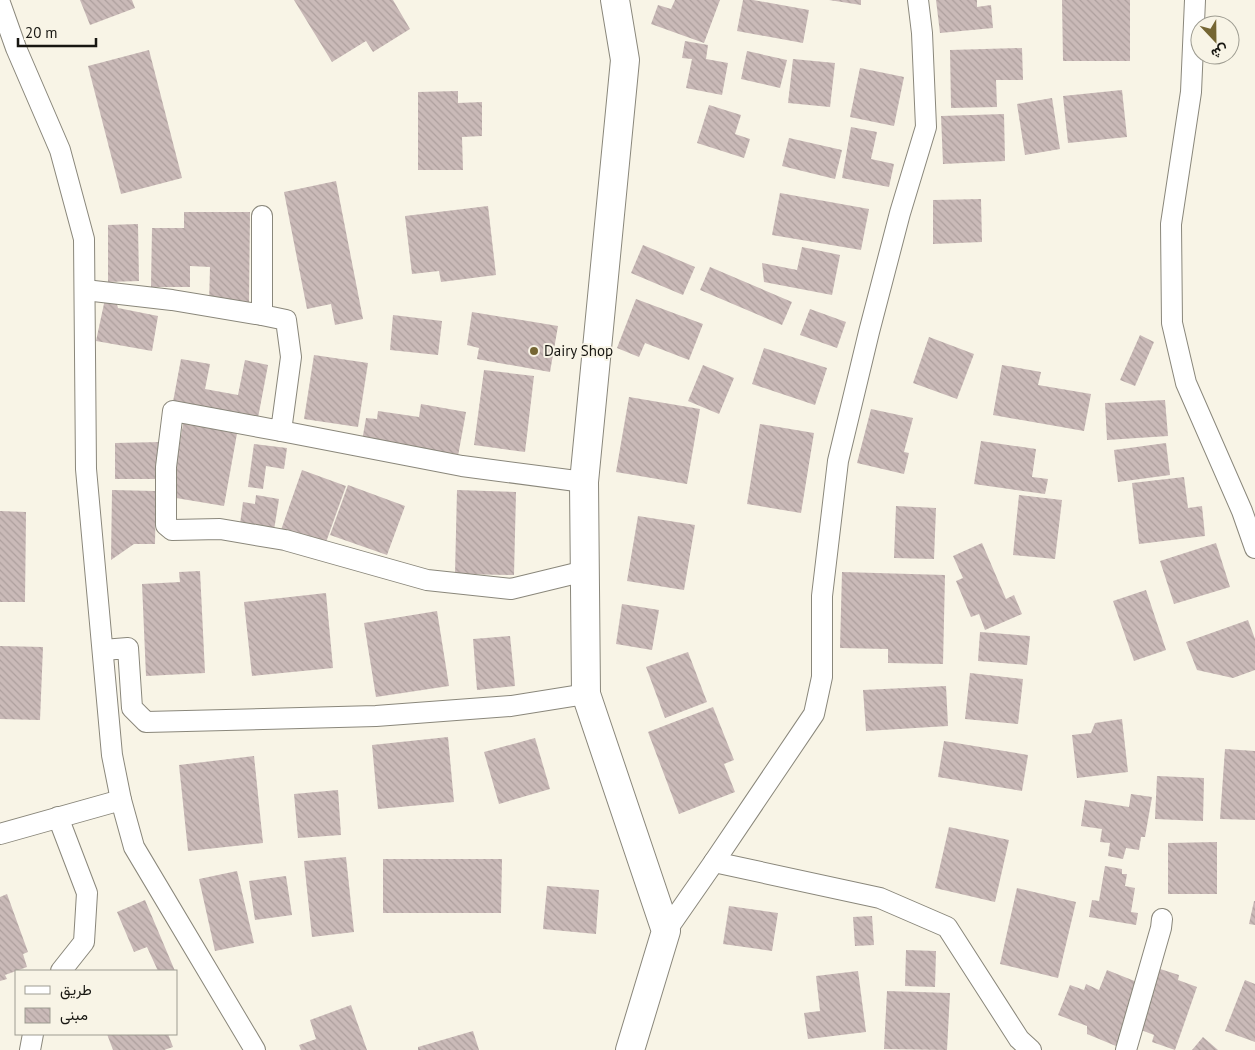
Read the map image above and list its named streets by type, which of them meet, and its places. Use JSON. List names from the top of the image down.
{
  "places": ["Dairy Shop"],
  "legend": ["طريق", "مبنى"],
  "scale_bar": "20 m",
  "north": "bottom"
}
